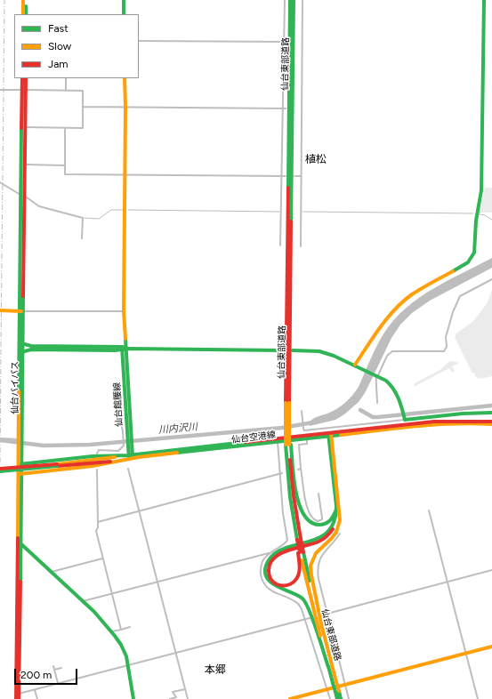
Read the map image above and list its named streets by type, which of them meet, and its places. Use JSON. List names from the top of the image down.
{
  "streets": {
    "main road": [
      "仙台東部道路",
      "仙台バイパス",
      "仙台館腰線",
      "仙台空港線"
    ]
  },
  "crossings": [
    ["仙台バイパス", "仙台空港線"],
    ["仙台館腰線", "仙台空港線"]
  ],
  "districts": ["植松", "本郷"],
  "water": ["川内沢川"],
  "legend": ["Fast", "Slow", "Jam"],
  "scale_bar": "200 m"
}
